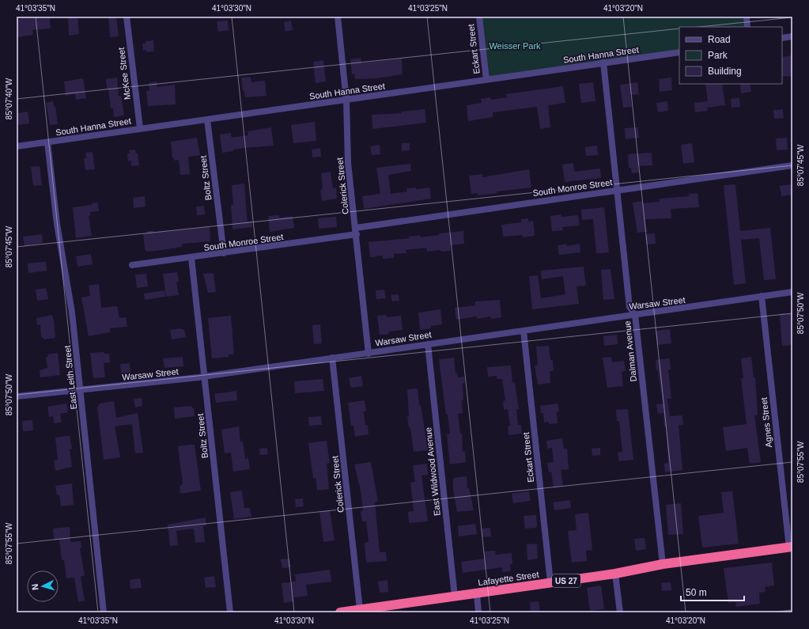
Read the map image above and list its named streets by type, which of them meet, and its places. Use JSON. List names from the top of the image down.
{
  "streets": {
    "highway": ["Lafayette Street", "US 27"],
    "street": [
      "Eckart Street",
      "South Hanna Street",
      "McKee Street",
      "Boltz Street",
      "Colerick Street",
      "South Monroe Street",
      "Warsaw Street",
      "Dalman Avenue",
      "East Leith Street",
      "Agnes Street",
      "East Wildwood Avenue"
    ]
  },
  "crossings": [
    ["Eckart Street", "South Hanna Street"],
    ["Eckart Street", "Warsaw Street"],
    ["Eckart Street", "Lafayette Street"],
    ["South Hanna Street", "McKee Street"],
    ["South Hanna Street", "Boltz Street"],
    ["South Hanna Street", "Colerick Street"],
    ["South Hanna Street", "Dalman Avenue"],
    ["South Hanna Street", "East Leith Street"],
    ["Boltz Street", "South Monroe Street"],
    ["Boltz Street", "Warsaw Street"],
    ["Colerick Street", "South Monroe Street"],
    ["Colerick Street", "Warsaw Street"],
    ["Colerick Street", "Lafayette Street"],
    ["South Monroe Street", "Dalman Avenue"],
    ["Warsaw Street", "Dalman Avenue"],
    ["Warsaw Street", "East Leith Street"],
    ["Warsaw Street", "Agnes Street"],
    ["Warsaw Street", "East Wildwood Avenue"],
    ["Dalman Avenue", "Lafayette Street"],
    ["Agnes Street", "Lafayette Street"],
    ["East Wildwood Avenue", "Lafayette Street"]
  ],
  "parks": ["Weisser Park"],
  "legend": ["Road", "Park", "Building"],
  "scale_bar": "50 m",
  "north": "left",
  "coordinates": [
    "41°03'35\"N",
    "41°03'30\"N",
    "41°03'25\"N",
    "41°03'20\"N",
    "85°07'40\"W",
    "85°07'45\"W",
    "85°07'50\"W",
    "85°07'55\"W"
  ]
}
